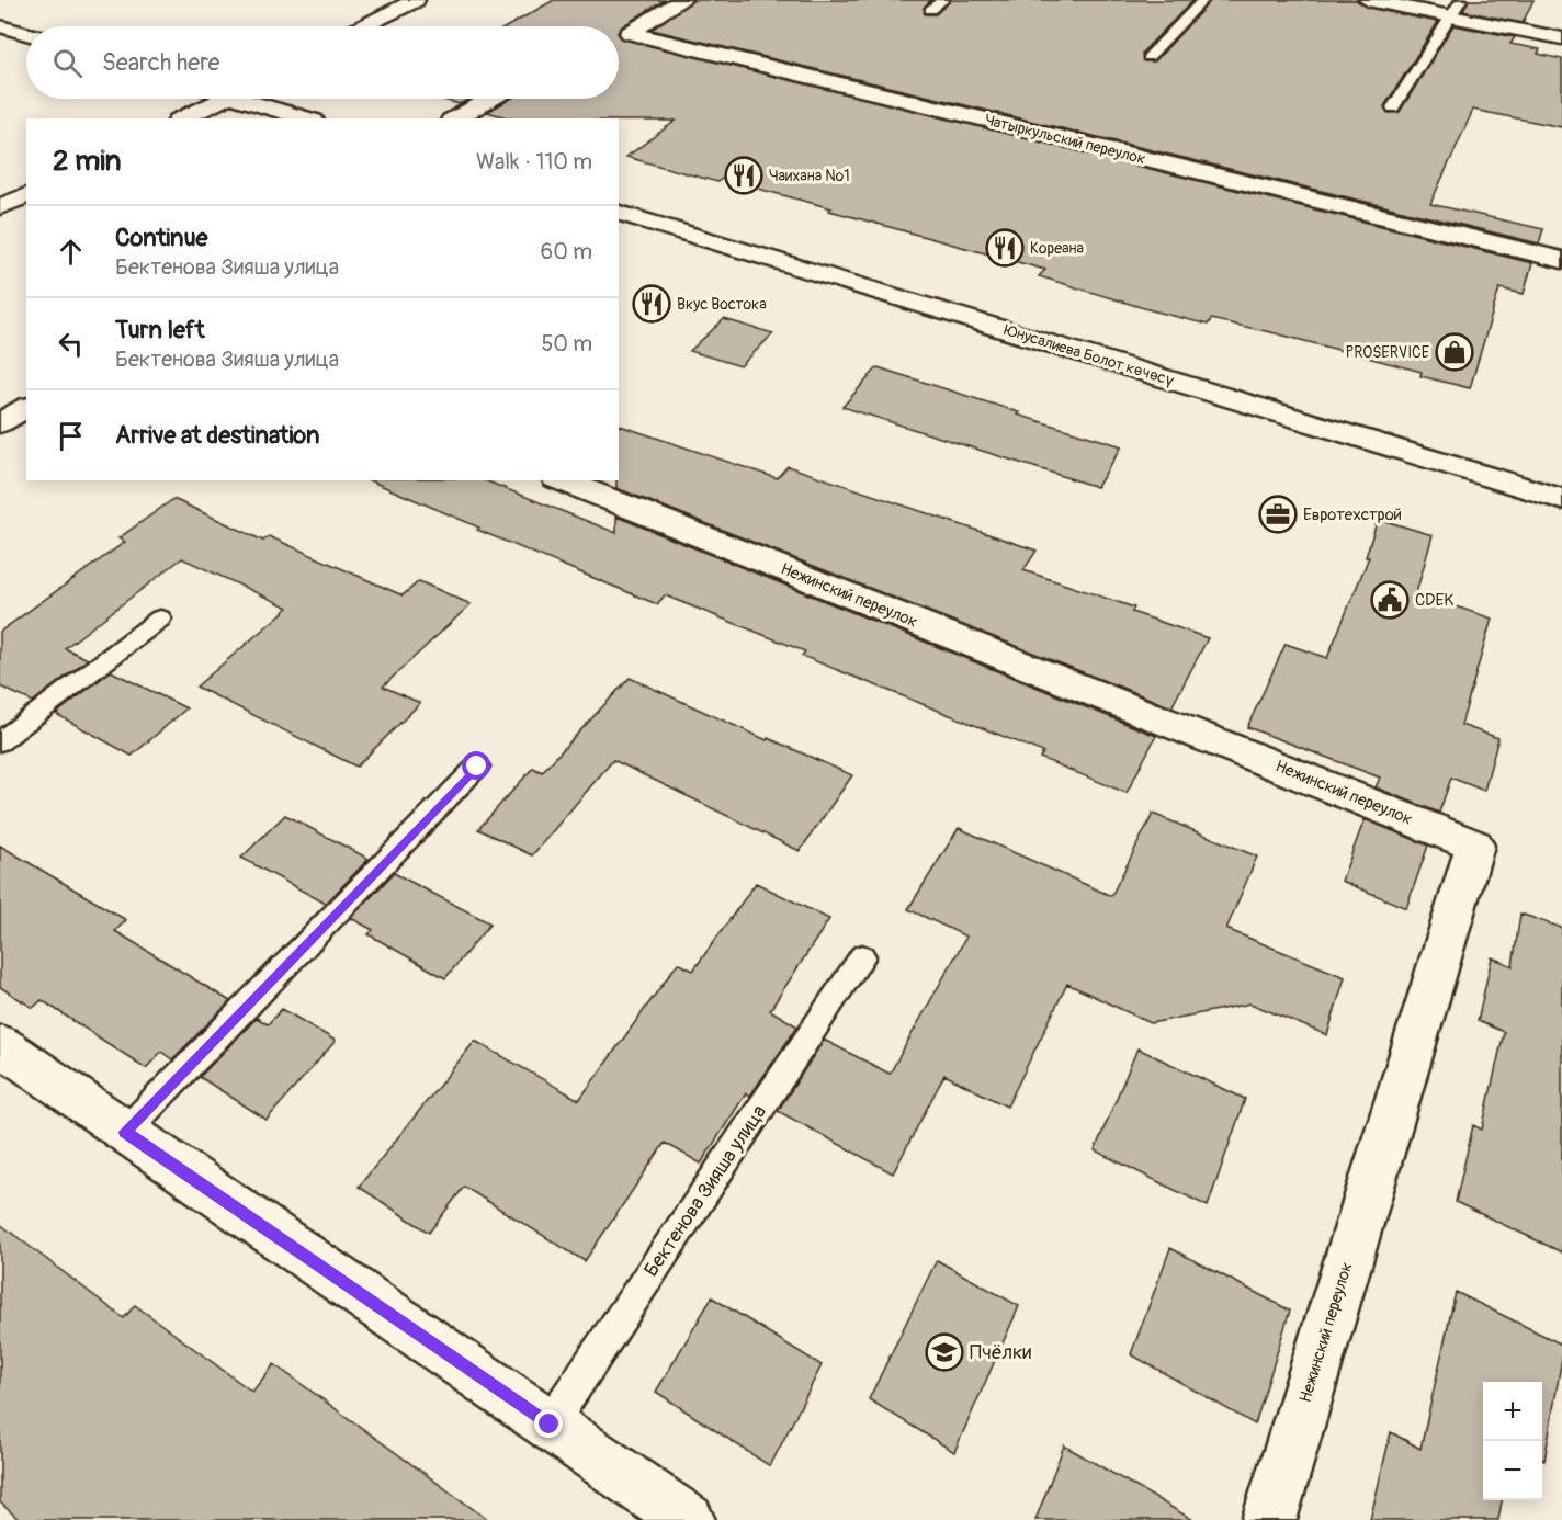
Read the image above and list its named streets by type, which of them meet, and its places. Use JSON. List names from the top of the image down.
{
  "streets": {
    "street": ["Чатыркульский переулок", "Юнусалиева Болот көчөсү", "Нежинский переулок"],
    "lane": ["Бектенова Зияша улица"]
  },
  "places": {
    "restaurant": ["Чаихана №1", "Кореана", "Вкус Востока"],
    "shop": ["PROSERVICE"],
    "office": ["Евротехстрой"],
    "public building": ["CDEK"],
    "school or university": ["Пчёлки"]
  },
  "page": {
    "search": "Search here",
    "heading": ["2 min", "Walk · 110 m"],
    "list": [
      ["Continue", "Бектенова Зияша улица", "60 m"],
      ["Turn left", "Бектенова Зияша улица", "50 m"],
      "Arrive at destination"
    ],
    "map_buttons": ["+", "−"]
  }
}
